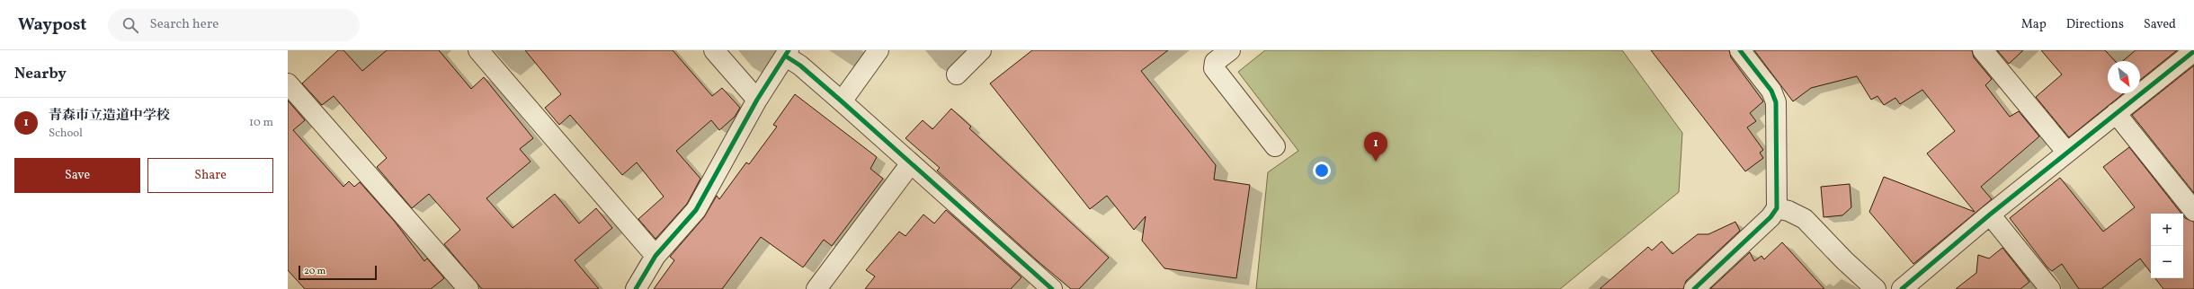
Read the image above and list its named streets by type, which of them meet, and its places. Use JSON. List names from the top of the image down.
{
  "scale_bar": "20 m",
  "north": "bottom right",
  "page": {
    "header": "Waypost",
    "search": "Search here",
    "nav": ["Map", "Directions", "Saved"],
    "heading": "Nearby",
    "list": [
      {
        "mark": "1",
        "name": "青森市立造道中学校",
        "note": "School",
        "value": "10 m"
      }
    ],
    "pins": "1",
    "buttons": ["Save", "Share"],
    "map_buttons": ["+", "−"],
    "scale": "20 m"
  }
}
